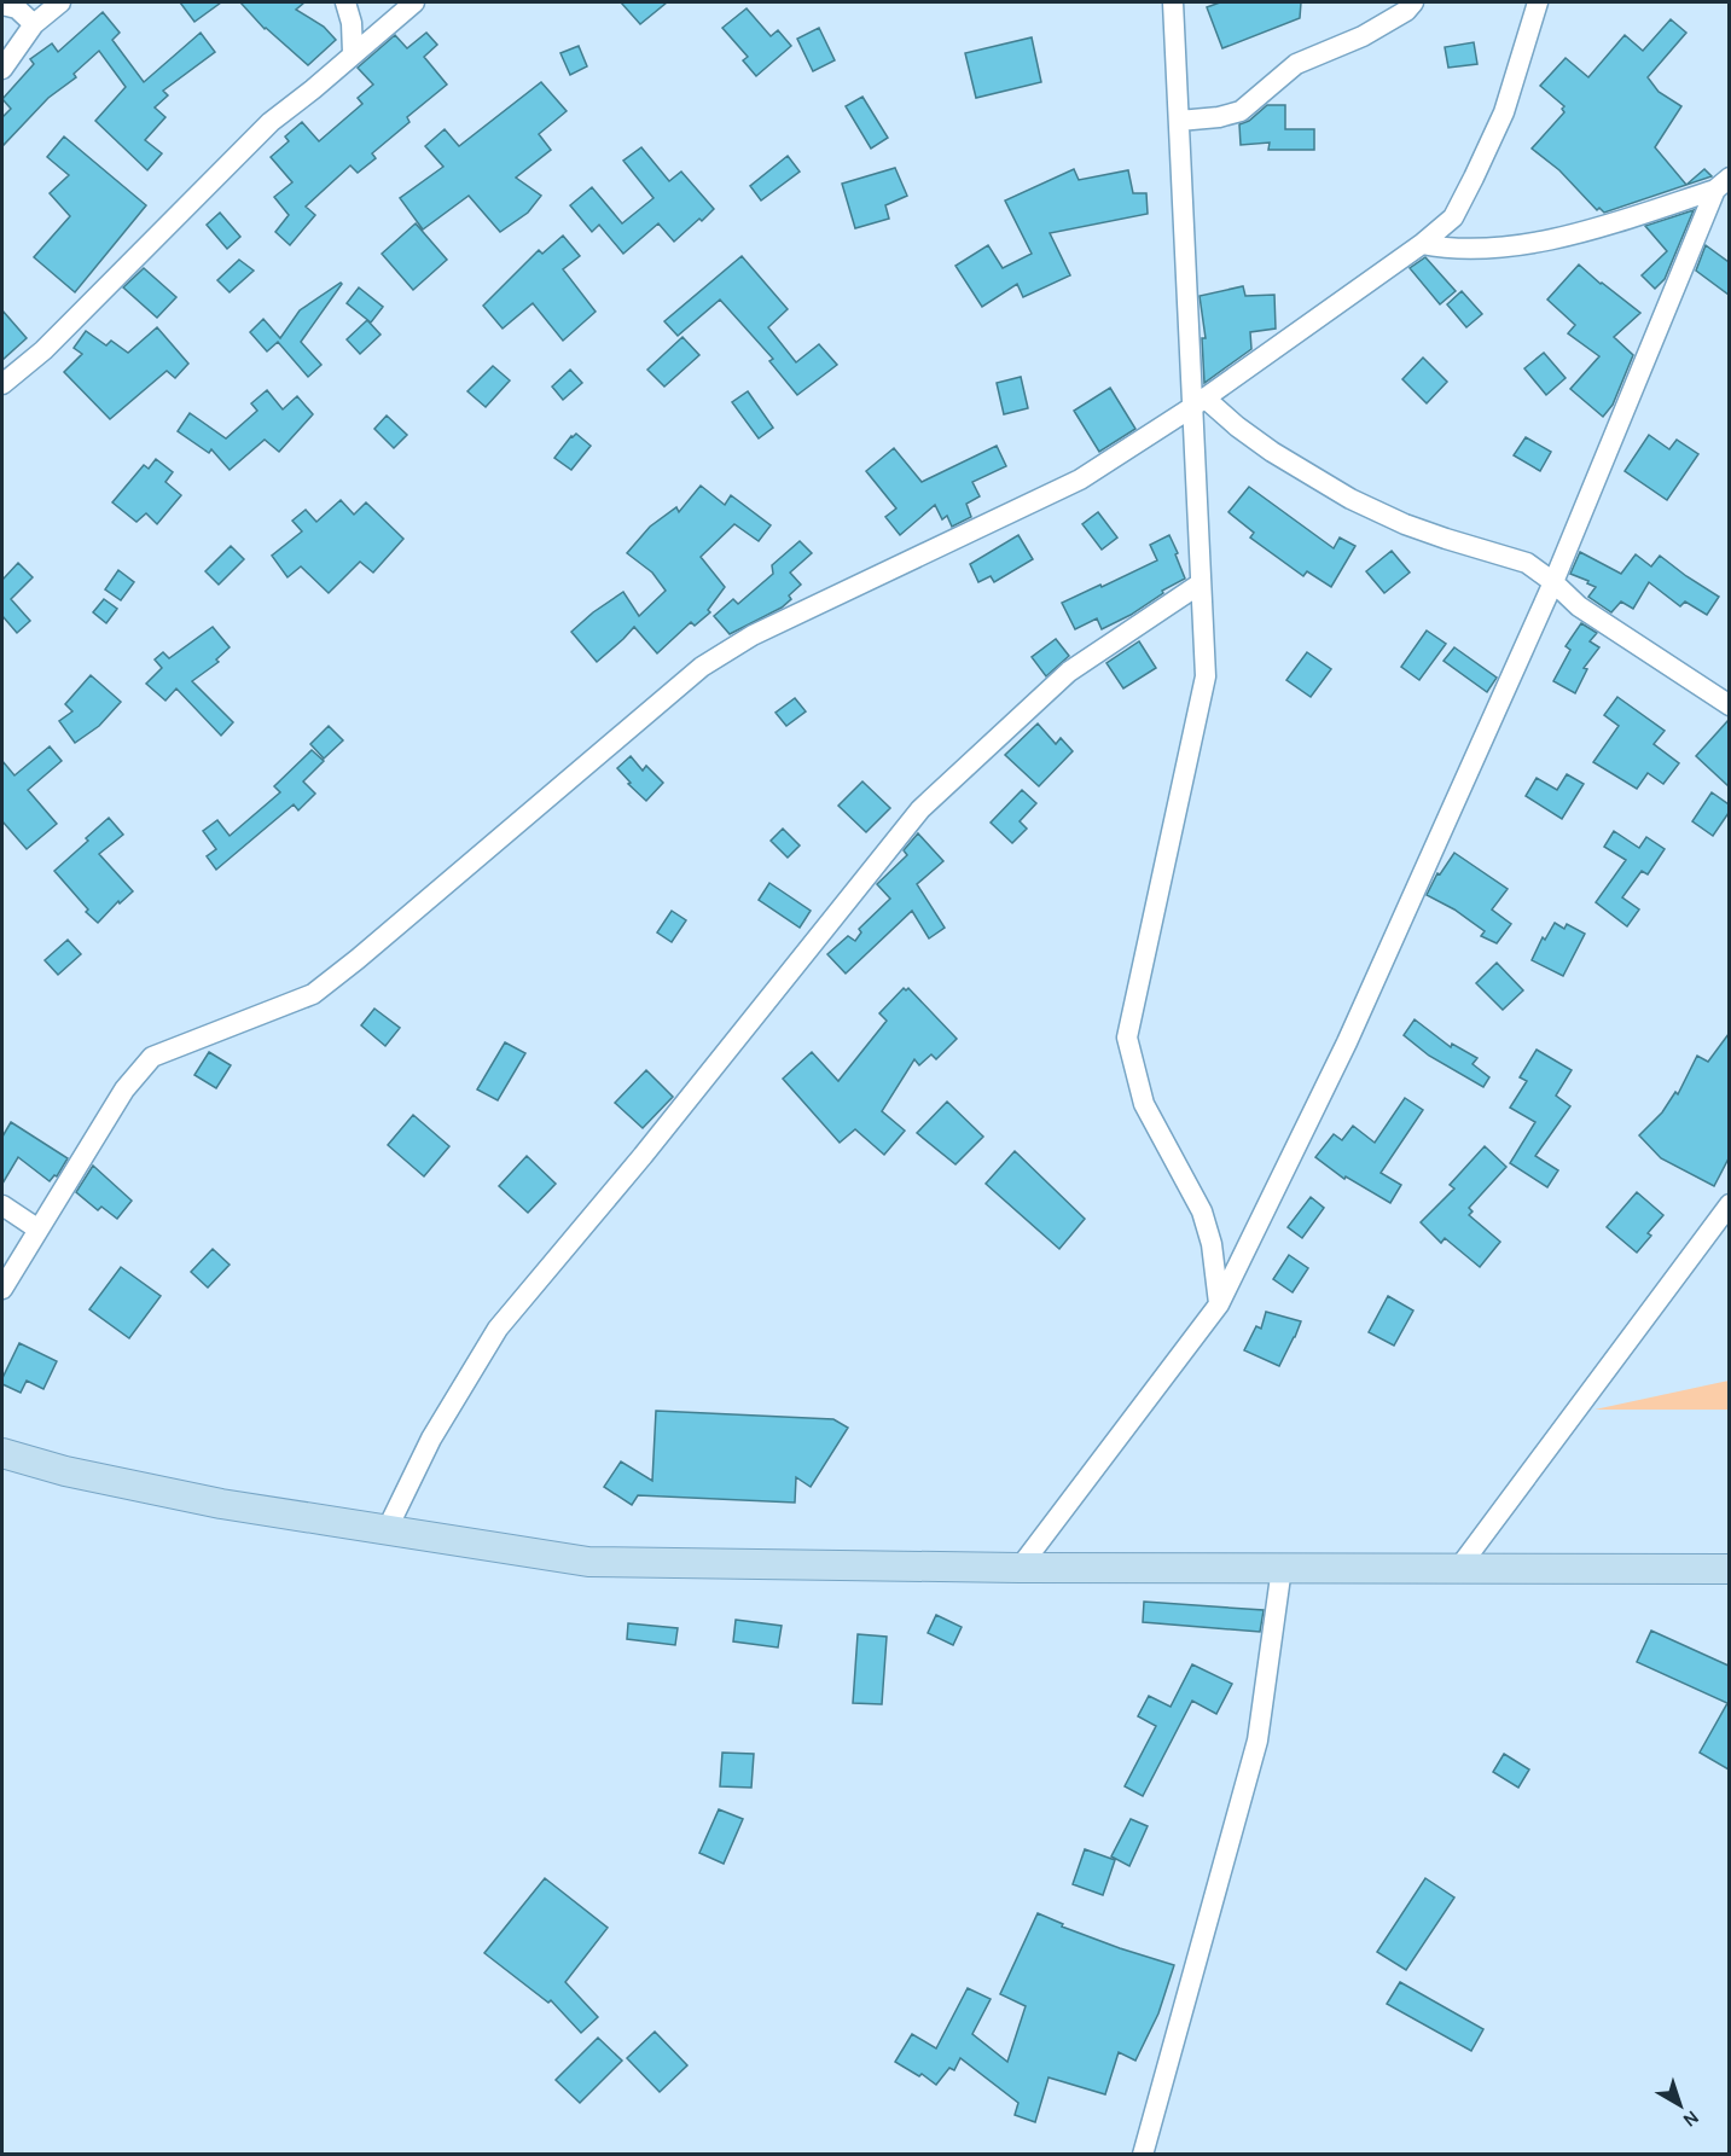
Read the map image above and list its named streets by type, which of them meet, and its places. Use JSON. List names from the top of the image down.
{
  "north": "bottom right"
}
